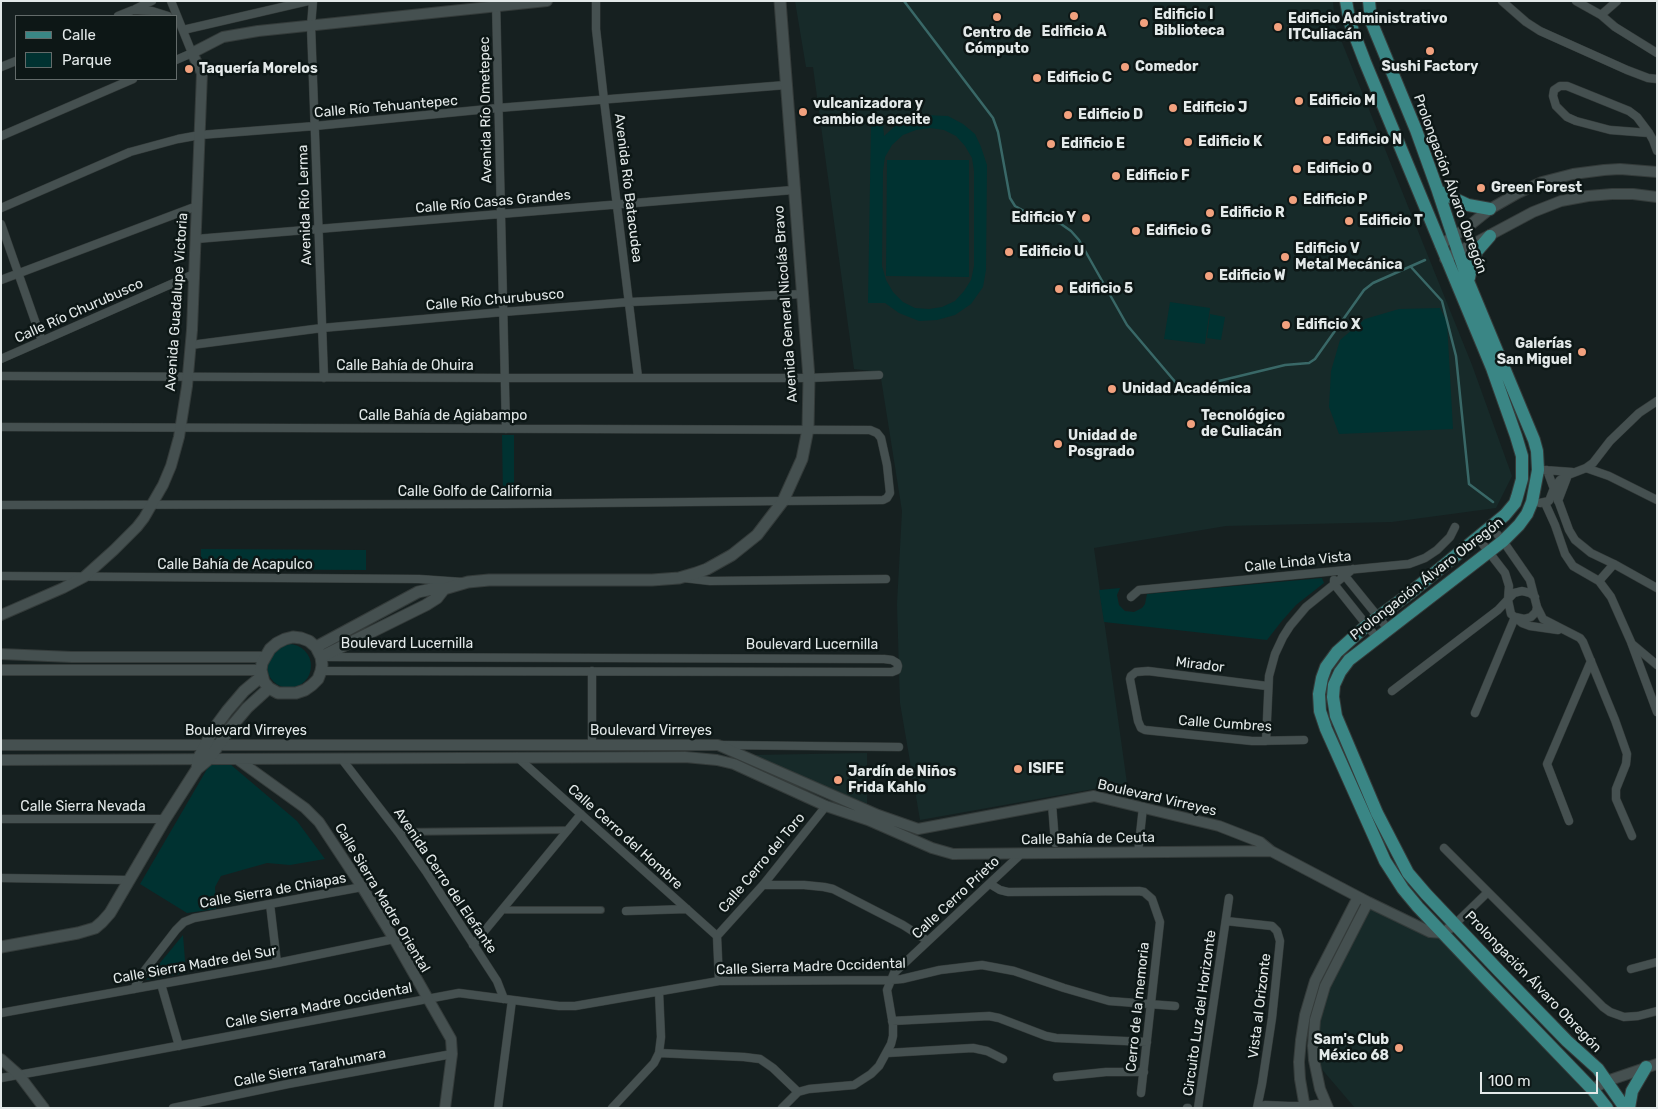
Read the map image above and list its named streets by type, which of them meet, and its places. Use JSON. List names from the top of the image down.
{
  "streets": {
    "main road": ["Prolongación Álvaro Obregón", "Avenida General Nicolás Bravo"],
    "street": [
      "Calle Río Tehuantepec",
      "Avenida Río Ometepec",
      "Avenida Río Batacudea",
      "Calle Río Casas Grandes",
      "Avenida Río Lerma",
      "Calle Río Churubusco",
      "Avenida Guadalupe Victoria",
      "Calle Bahía de Ohuira",
      "Calle Bahía de Agiabampo",
      "Calle Golfo de California",
      "Calle Linda Vista",
      "Calle Bahía de Acapulco",
      "Boulevard Lucernilla",
      "Mirador",
      "Calle Cumbres",
      "Boulevard Virreyes",
      "Calle Sierra Nevada",
      "Calle Cerro del Hombre",
      "Calle Bahía de Ceuta",
      "Calle Cerro del Toro",
      "Avenida Cerro del Elefante",
      "Calle Sierra de Chiapas",
      "Calle Sierra Madre Oriental",
      "Calle Cerro Prieto",
      "Calle Sierra Madre del Sur",
      "Calle Sierra Madre Occidental",
      "Vista al Orizonte",
      "Cerro de la memoria",
      "Circuito Luz del Horizonte",
      "Calle Sierra Tarahumara"
    ]
  },
  "crossings": [
    ["Calle Río Tehuantepec", "Avenida Río Ometepec"],
    ["Calle Río Tehuantepec", "Avenida Río Batacudea"],
    ["Calle Río Tehuantepec", "Avenida Río Lerma"],
    ["Calle Río Tehuantepec", "Avenida Guadalupe Victoria"],
    ["Calle Río Tehuantepec", "Avenida General Nicolás Bravo"],
    ["Avenida Río Ometepec", "Calle Río Casas Grandes"],
    ["Avenida Río Ometepec", "Calle Río Churubusco"],
    ["Avenida Río Ometepec", "Calle Bahía de Ohuira"],
    ["Avenida Río Ometepec", "Calle Bahía de Agiabampo"],
    ["Prolongación Álvaro Obregón", "Calle Bahía de Ceuta"],
    ["Avenida Río Batacudea", "Calle Río Casas Grandes"],
    ["Avenida Río Batacudea", "Calle Río Churubusco"],
    ["Avenida Río Batacudea", "Calle Bahía de Ohuira"],
    ["Calle Río Casas Grandes", "Avenida Río Lerma"],
    ["Calle Río Casas Grandes", "Avenida Guadalupe Victoria"],
    ["Calle Río Casas Grandes", "Avenida General Nicolás Bravo"],
    ["Avenida Río Lerma", "Calle Río Churubusco"],
    ["Avenida Río Lerma", "Calle Bahía de Ohuira"],
    ["Calle Río Churubusco", "Avenida Guadalupe Victoria"],
    ["Calle Río Churubusco", "Avenida General Nicolás Bravo"],
    ["Avenida Guadalupe Victoria", "Calle Bahía de Ohuira"],
    ["Avenida Guadalupe Victoria", "Calle Bahía de Agiabampo"],
    ["Avenida Guadalupe Victoria", "Calle Golfo de California"],
    ["Avenida Guadalupe Victoria", "Calle Bahía de Acapulco"],
    ["Avenida General Nicolás Bravo", "Calle Bahía de Ohuira"],
    ["Avenida General Nicolás Bravo", "Calle Bahía de Agiabampo"],
    ["Avenida General Nicolás Bravo", "Calle Golfo de California"],
    ["Avenida General Nicolás Bravo", "Calle Bahía de Acapulco"],
    ["Avenida General Nicolás Bravo", "Boulevard Lucernilla"],
    ["Calle Bahía de Agiabampo", "Calle Golfo de California"],
    ["Mirador", "Calle Cumbres"],
    ["Boulevard Virreyes", "Calle Cerro del Hombre"],
    ["Boulevard Virreyes", "Calle Bahía de Ceuta"],
    ["Boulevard Virreyes", "Avenida Cerro del Elefante"],
    ["Boulevard Virreyes", "Calle Sierra Madre Oriental"],
    ["Calle Cerro del Hombre", "Calle Cerro del Toro"],
    ["Calle Bahía de Ceuta", "Calle Cerro del Toro"],
    ["Calle Bahía de Ceuta", "Calle Cerro Prieto"],
    ["Avenida Cerro del Elefante", "Calle Sierra Madre Occidental"],
    ["Calle Sierra de Chiapas", "Calle Sierra Madre Oriental"],
    ["Calle Sierra de Chiapas", "Calle Sierra Madre del Sur"],
    ["Calle Sierra Madre Oriental", "Calle Sierra Madre del Sur"],
    ["Calle Sierra Madre Oriental", "Calle Sierra Madre Occidental"],
    ["Calle Sierra Madre Oriental", "Calle Sierra Tarahumara"],
    ["Calle Cerro Prieto", "Calle Sierra Madre Occidental"],
    ["Calle Cerro Prieto", "Cerro de la memoria"],
    ["Calle Sierra Madre Occidental", "Cerro de la memoria"],
    ["Vista al Orizonte", "Circuito Luz del Horizonte"]
  ],
  "places": [
    "Edificio A",
    "Centro de Cómputo",
    "Edificio I Biblioteca",
    "Edificio Administrativo ITCuliacán",
    "Sushi Factory",
    "Comedor",
    "Taquería Morelos",
    "Edificio C",
    "Edificio M",
    "Edificio J",
    "vulcanizadora y cambio de aceite",
    "Edificio D",
    "Edificio N",
    "Edificio K",
    "Edificio E",
    "Edificio O",
    "Edificio F",
    "Green Forest",
    "Edificio P",
    "Edificio R",
    "Edificio Y",
    "Edificio T",
    "Edificio G",
    "Edificio U",
    "Edificio V Metal Mecánica",
    "Edificio W",
    "Edificio 5",
    "Edificio X",
    "Galerías San Miguel",
    "Unidad Académica",
    "Tecnológico de Culiacán",
    "Unidad de Posgrado",
    "ISIFE",
    "Jardín de Niños Frida Kahlo",
    "Sam's Club México 68"
  ],
  "legend": ["Calle", "Parque"],
  "scale_bar": "100 m"
}
